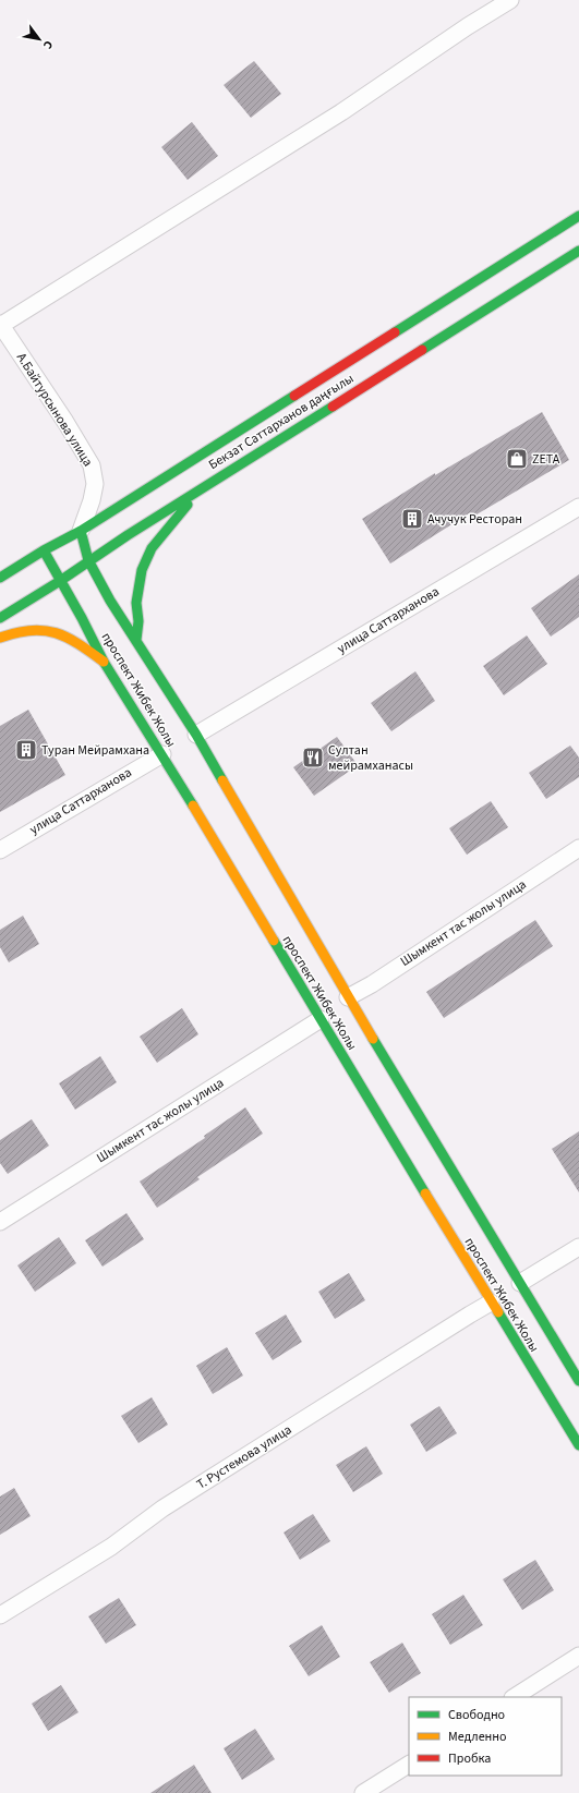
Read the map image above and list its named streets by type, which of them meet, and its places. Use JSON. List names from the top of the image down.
{
  "streets": {
    "street": [
      "А.Байтурсынова улица",
      "Бекзат Саттарханов даңғылы",
      "улица Саттарханова",
      "проспект Жибек Жолы",
      "Шымкент тас жолы улица",
      "Т. Рустемова улица"
    ]
  },
  "crossings": [
    ["А.Байтурсынова улица", "Бекзат Саттарханов даңғылы"],
    ["А.Байтурсынова улица", "проспект Жибек Жолы"],
    ["Бекзат Саттарханов даңғылы", "проспект Жибек Жолы"],
    ["улица Саттарханова", "проспект Жибек Жолы"],
    ["проспект Жибек Жолы", "Шымкент тас жолы улица"],
    ["проспект Жибек Жолы", "Т. Рустемова улица"]
  ],
  "places": {
    "shop": ["ZETA"],
    "building": ["Ачучук Ресторан", "Туран Мейрамхана"],
    "restaurant": ["Султан мейрамханасы"]
  },
  "legend": ["Свободно", "Медленно", "Пробка"],
  "north": "bottom right"
}
